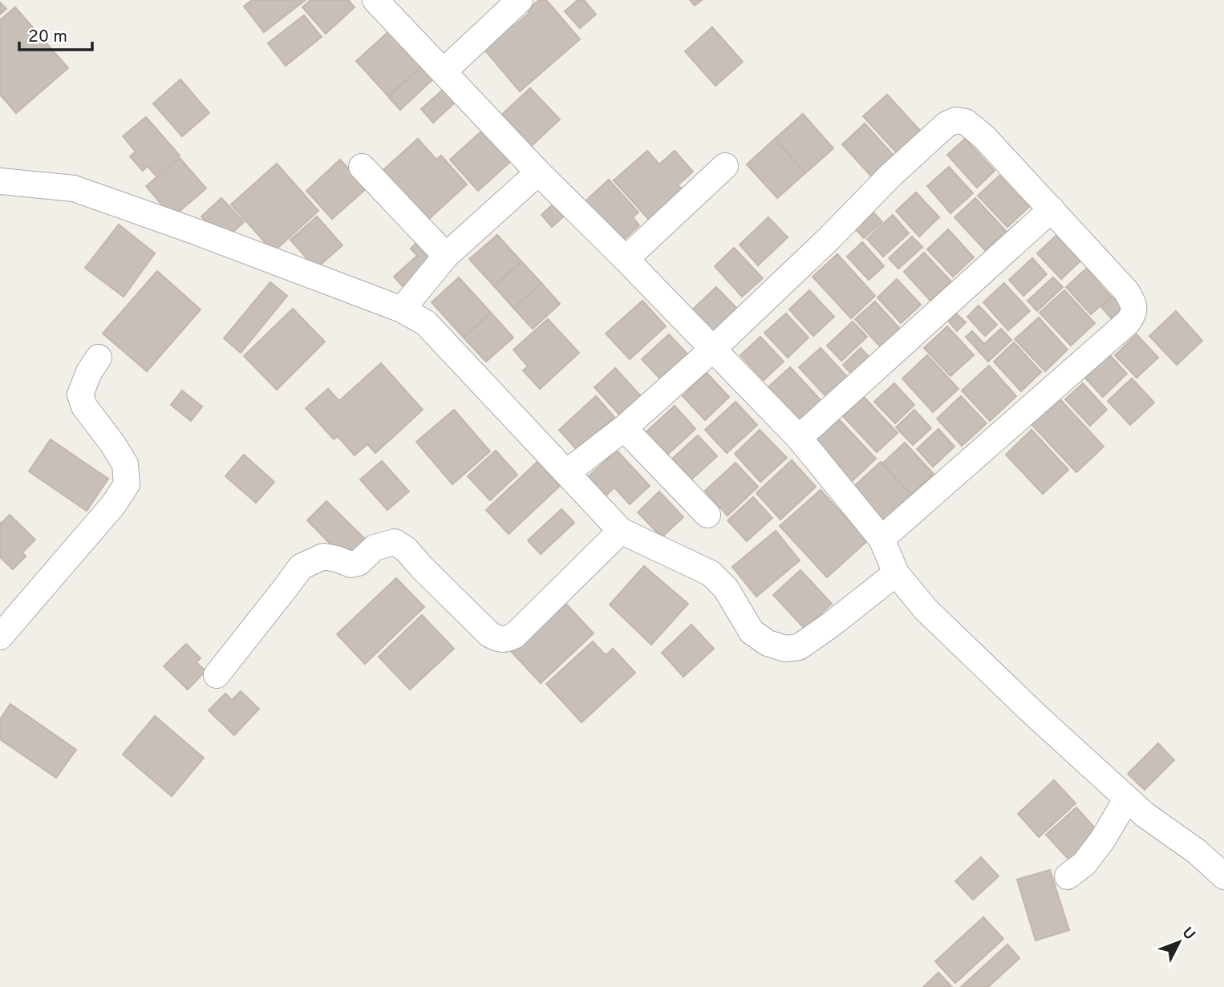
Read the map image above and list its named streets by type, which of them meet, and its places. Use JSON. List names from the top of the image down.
{
  "scale_bar": "20 m",
  "north": "top right"
}
